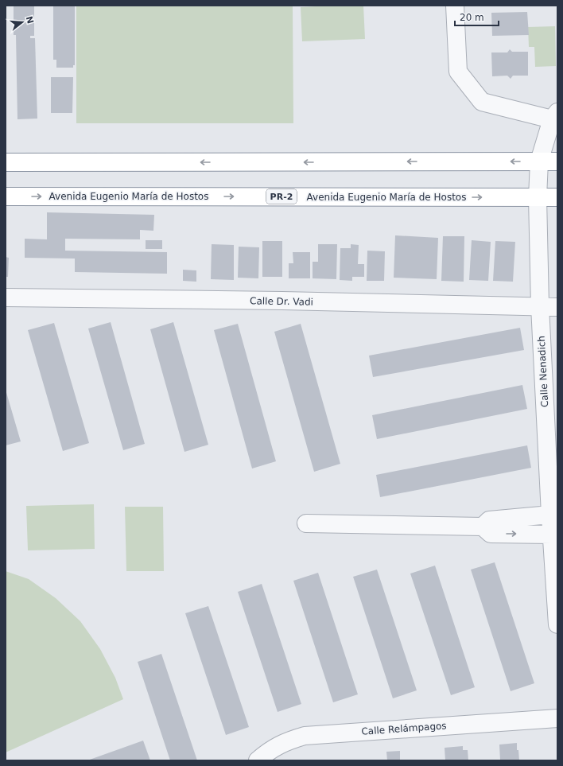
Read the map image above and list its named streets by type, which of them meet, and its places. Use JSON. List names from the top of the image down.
{
  "streets": {
    "highway": ["Avenida Eugenio María de Hostos", "PR-2"],
    "street": ["Calle Dr. Vadi", "Calle Nenadich", "Calle Relámpagos"]
  },
  "crossings": [
    ["Avenida Eugenio María de Hostos", "Calle Nenadich"],
    ["Calle Dr. Vadi", "Calle Nenadich"]
  ],
  "scale_bar": "20 m",
  "north": "right"
}
